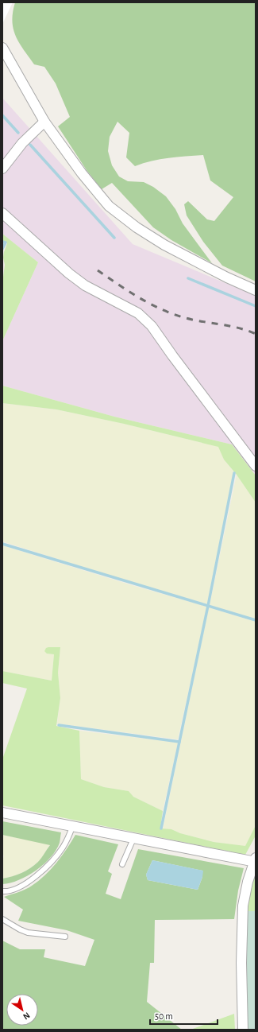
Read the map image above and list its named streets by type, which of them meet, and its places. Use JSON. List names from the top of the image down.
{
  "scale_bar": "50 m",
  "north": "bottom right"
}
